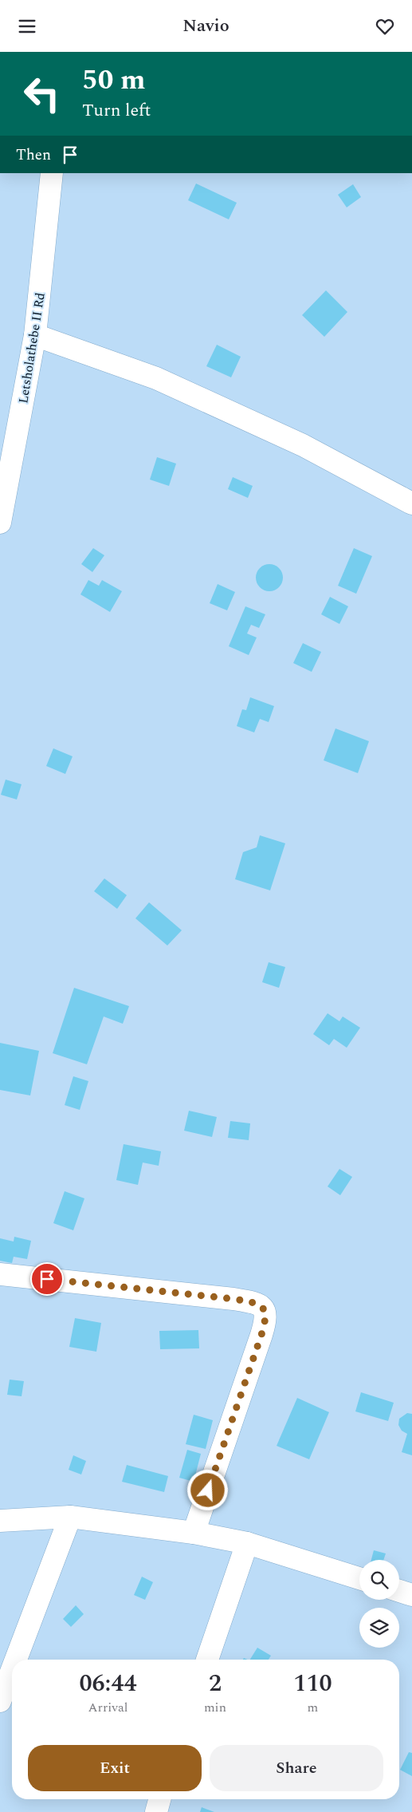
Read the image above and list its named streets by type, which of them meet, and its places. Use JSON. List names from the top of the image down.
{
  "streets": {
    "street": ["Letsholathebe II Rd"]
  },
  "page": {
    "header": "Navio",
    "turn": ["50 m", "Turn left"],
    "then": "Then",
    "eta": [
      "06:44",
      "Arrival",
      "2",
      "min",
      "110",
      "m"
    ],
    "buttons": ["Exit", "Share"]
  }
}
